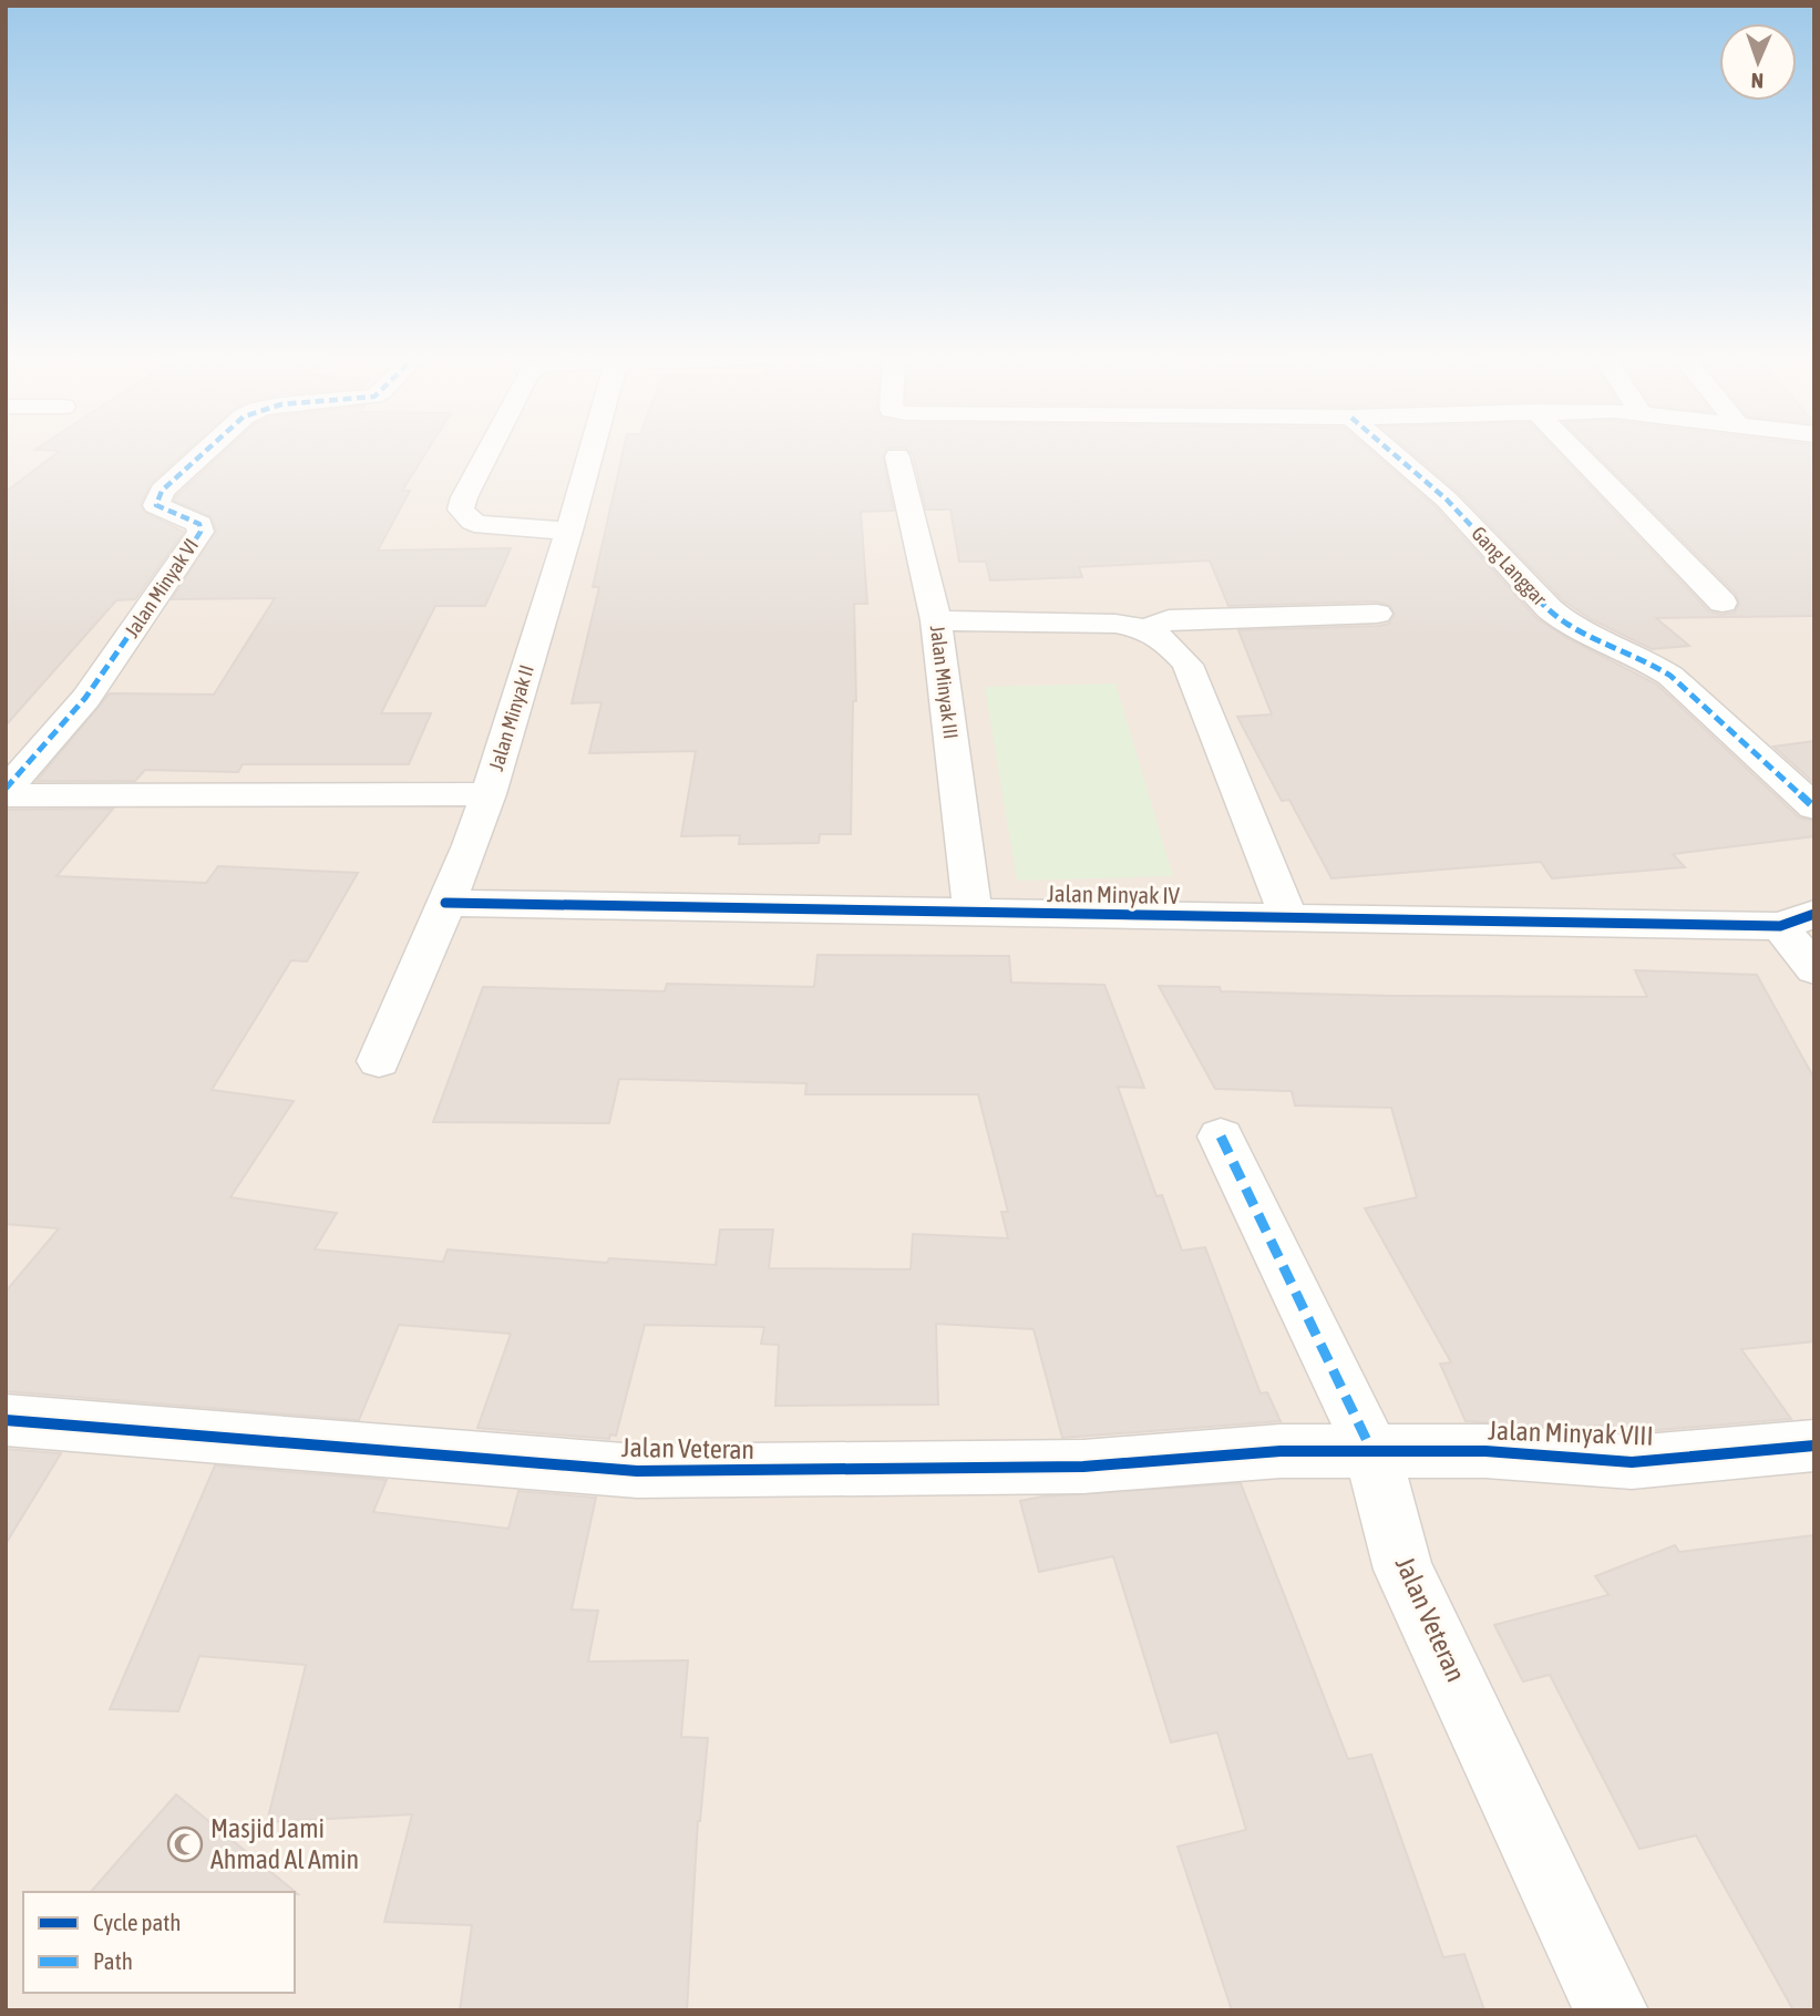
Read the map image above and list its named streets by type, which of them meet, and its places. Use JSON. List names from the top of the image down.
{
  "streets": {
    "street": [
      "Gang Langgar",
      "Jalan Minyak VI",
      "Jalan Minyak III",
      "Jalan Minyak II",
      "Jalan Minyak IV",
      "Jalan Minyak VIII",
      "Jalan Veteran"
    ]
  },
  "crossings": [
    ["Jalan Minyak III", "Jalan Minyak IV"],
    ["Jalan Minyak II", "Jalan Minyak IV"],
    ["Jalan Minyak VIII", "Jalan Veteran"]
  ],
  "places": {
    "mosque": ["Masjid Jami Ahmad Al Amin"]
  },
  "legend": ["Cycle path", "Path"],
  "north": "bottom"
}
